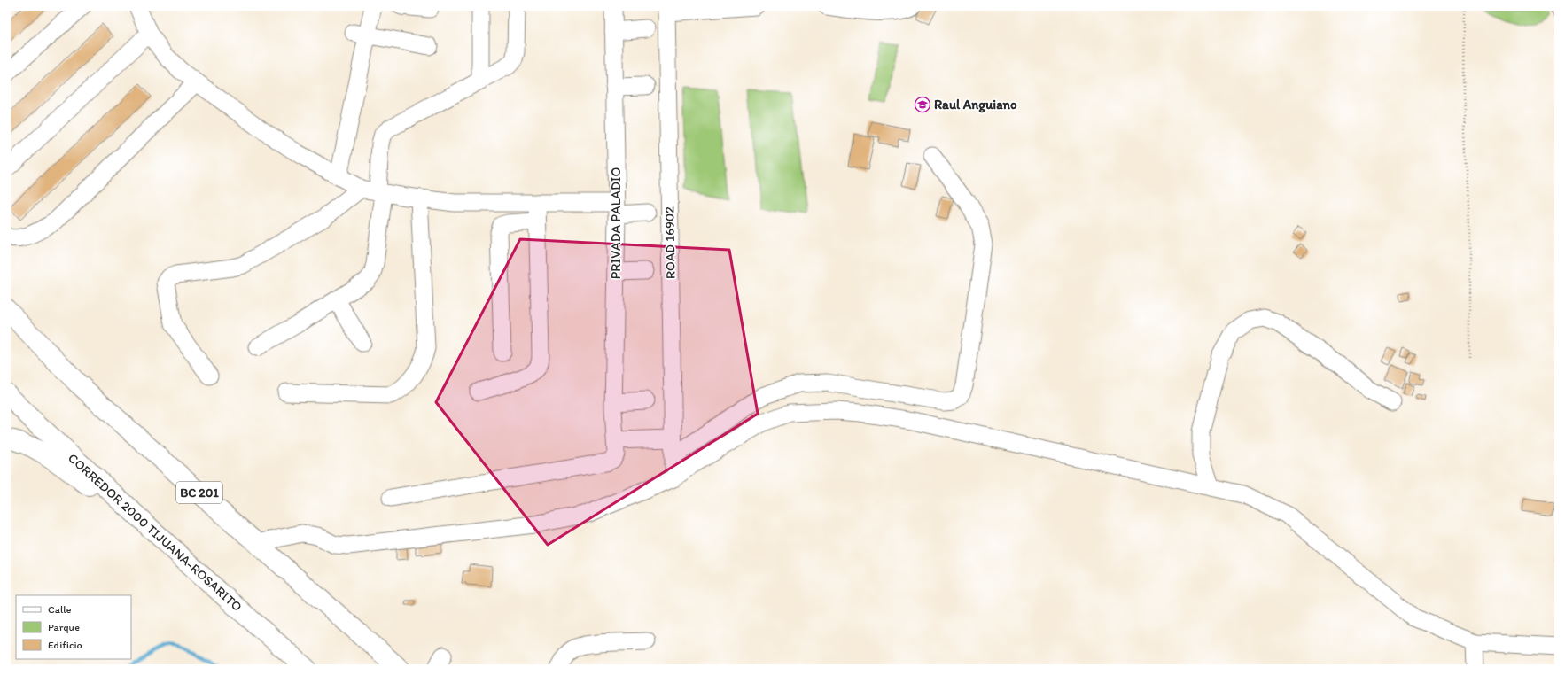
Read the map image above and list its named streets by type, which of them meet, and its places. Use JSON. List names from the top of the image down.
{
  "streets": {
    "highway": ["BC 201", "CORREDOR 2000 TIJUANA-ROSARITO"],
    "street": ["PRIVADA PALADIO", "ROAD 16902"]
  },
  "places": {
    "school or university": ["Raul Anguiano"]
  },
  "legend": ["Calle", "Parque", "Edificio"]
}
